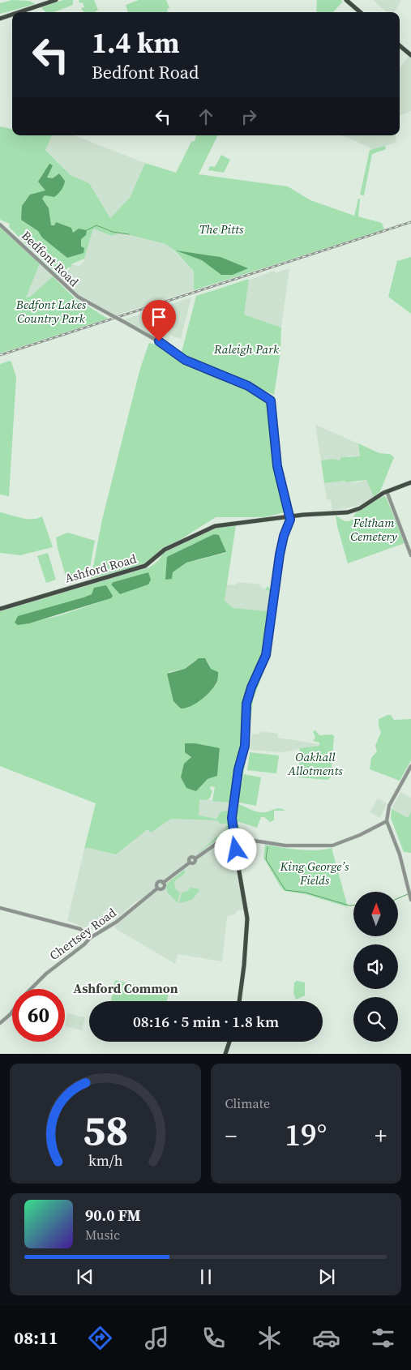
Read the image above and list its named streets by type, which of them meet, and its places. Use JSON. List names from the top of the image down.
{
  "streets": {
    "main road": ["Ashford Road"],
    "street": ["Bedfont Road", "Chertsey Road"]
  },
  "crossings": [
    ["Bedfont Road", "Ashford Road"]
  ],
  "districts": ["Ashford Common"],
  "parks": [
    "The Pitts",
    "Bedfont Lakes Country Park",
    "Raleigh Park",
    "Feltham Cemetery",
    "Oakhall Allotments",
    "King George’s Fields"
  ],
  "north": "top",
  "page": {
    "turn": ["1.4 km", "Bedfont Road"],
    "limit": "60",
    "trip": "08:16 · 5 min · 1.8 km",
    "tile": "Climate",
    "heat": ["−", "19°", "+"],
    "song": ["90.0 FM", "Music"],
    "tabs": "08:11",
    "gauge": ["58", "km/h"]
  }
}
